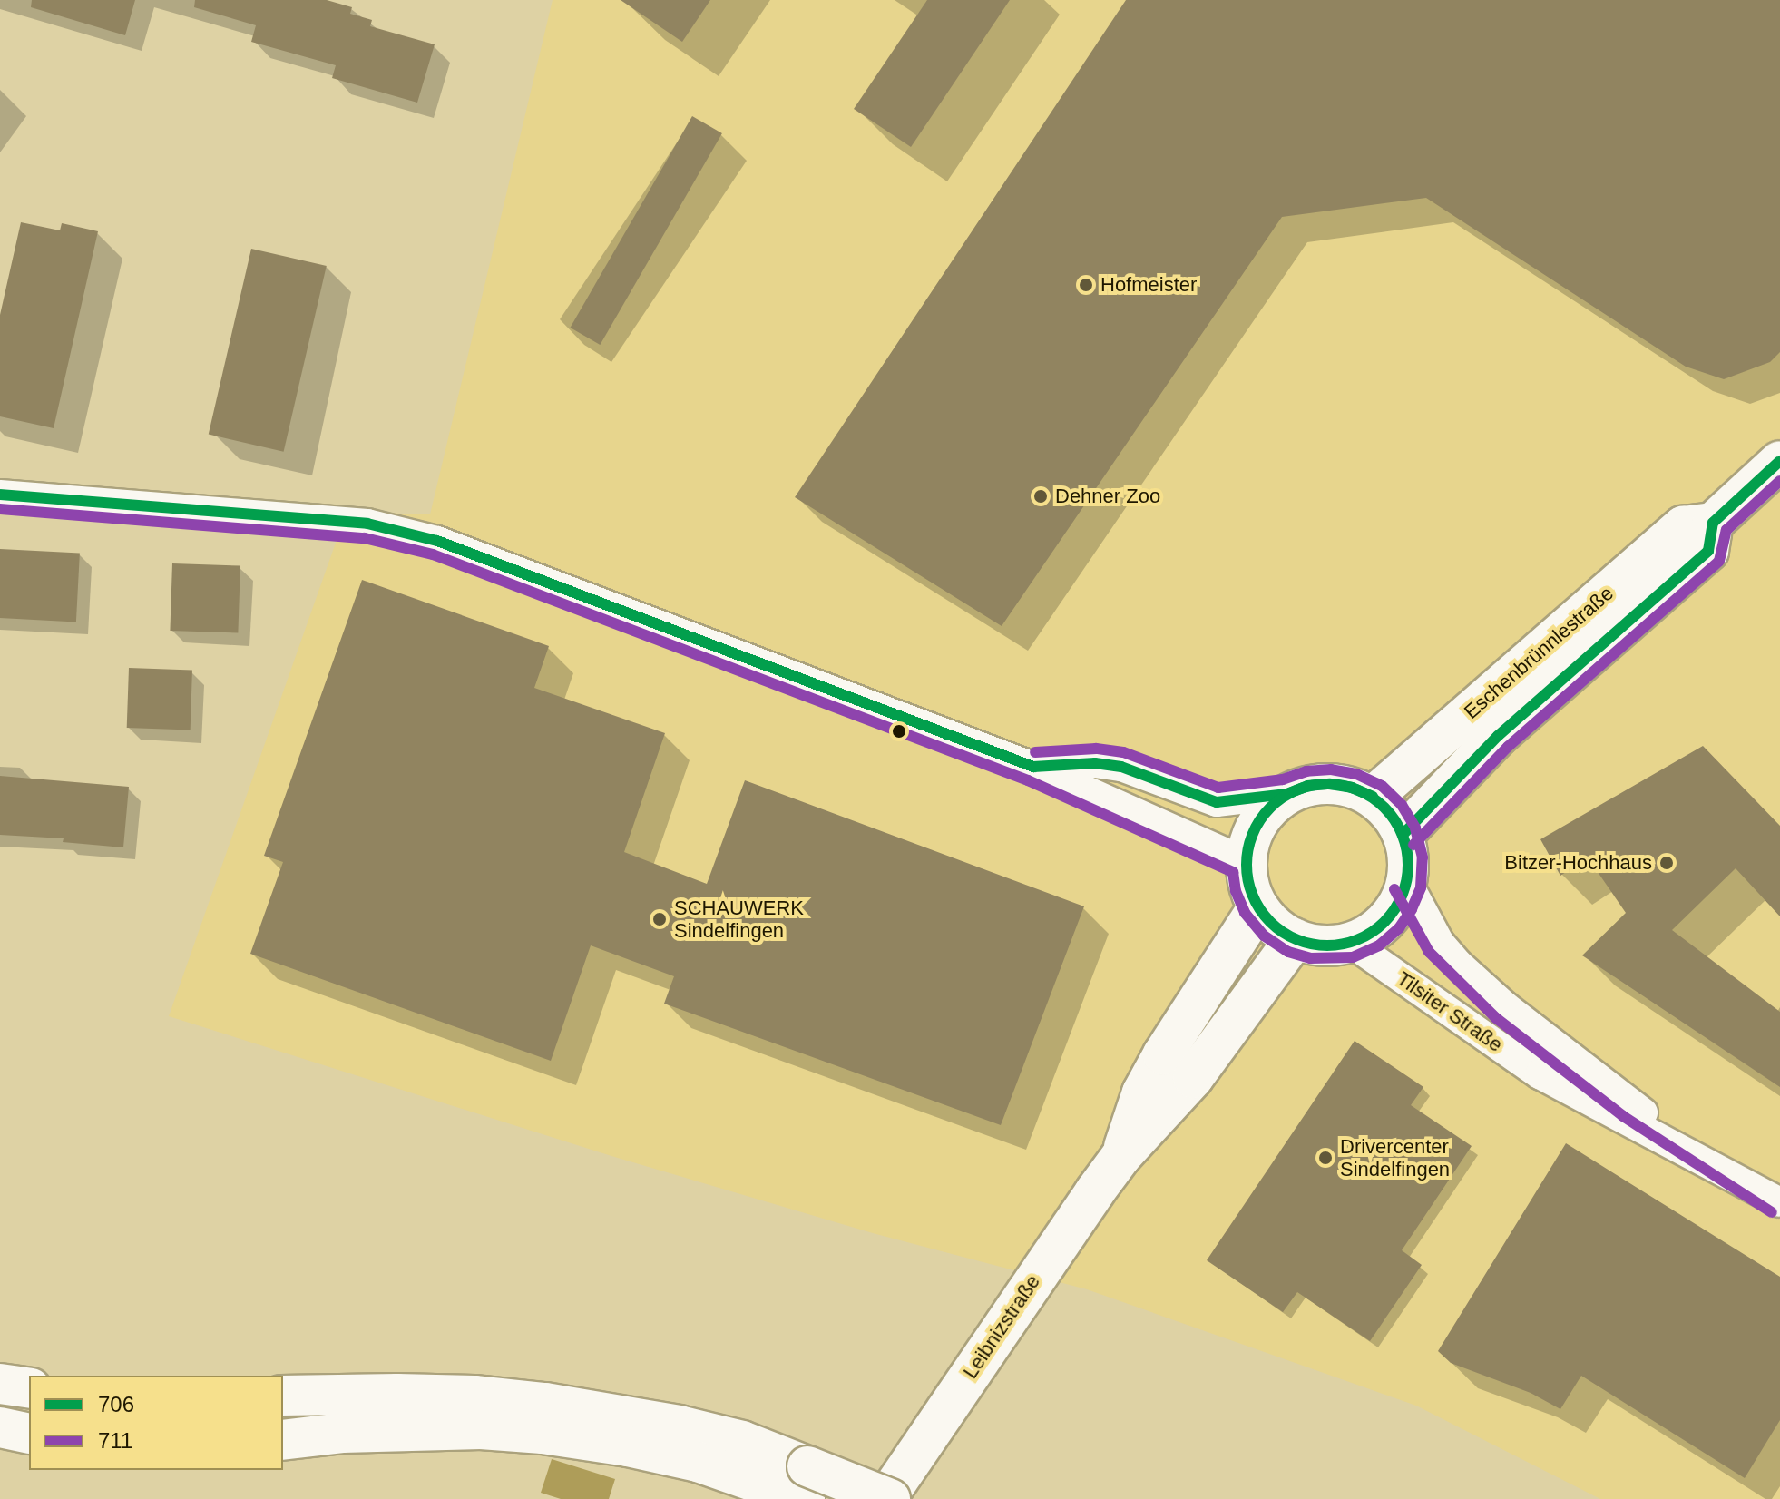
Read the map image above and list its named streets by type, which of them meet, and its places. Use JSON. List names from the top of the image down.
{
  "streets": {
    "main road": ["Eschenbrünnlestraße", "Leibnizstraße"],
    "street": ["Tilsiter Straße"]
  },
  "crossings": [
    ["Eschenbrünnlestraße", "Tilsiter Straße"],
    ["Eschenbrünnlestraße", "Leibnizstraße"],
    ["Tilsiter Straße", "Leibnizstraße"]
  ],
  "places": [
    "Hofmeister",
    "Dehner Zoo",
    "Bitzer-Hochhaus",
    "SCHAUWERK Sindelfingen",
    "Drivercenter Sindelfingen"
  ],
  "lines": ["transit line 706", "transit line 711"],
  "legend": ["706", "711"]
}
